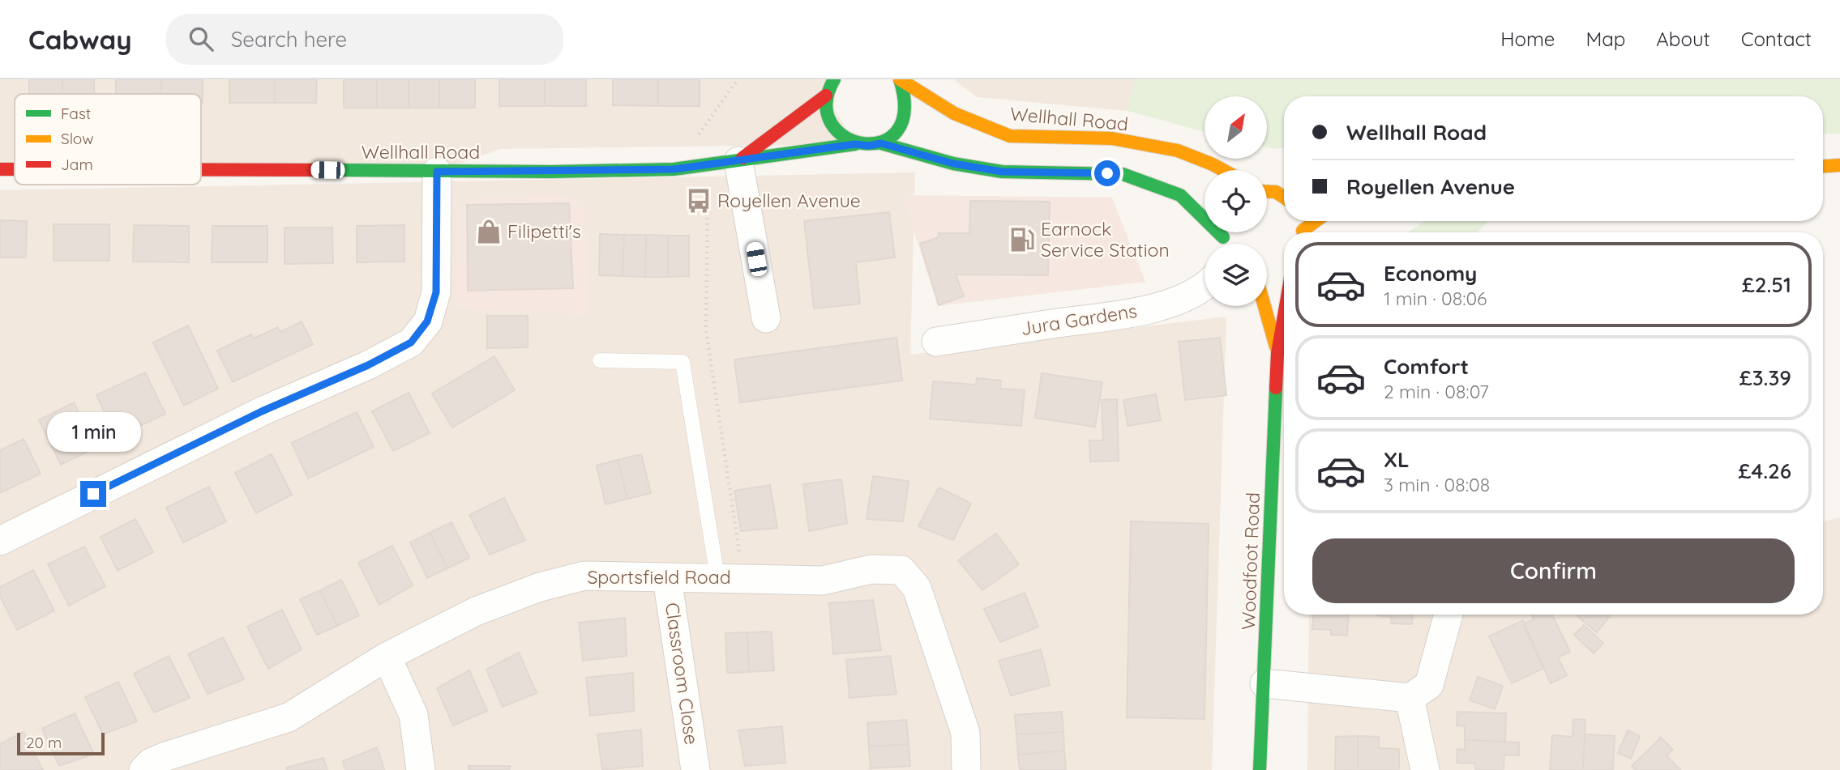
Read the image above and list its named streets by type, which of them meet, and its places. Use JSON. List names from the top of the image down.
{
  "streets": {
    "street": [
      "Wellhall Road",
      "Jura Gardens",
      "Woodfoot Road",
      "Sportsfield Road",
      "Classroom Close"
    ]
  },
  "crossings": [
    ["Sportsfield Road", "Classroom Close"]
  ],
  "places": {
    "bus stop": ["Royellen Avenue"],
    "shop": ["Filipetti's"],
    "fuel station": ["Earnock Service Station"]
  },
  "legend": ["Fast", "Slow", "Jam"],
  "scale_bar": "20 m",
  "north": "top right",
  "page": {
    "header": "Cabway",
    "search": "Search here",
    "nav": [
      "Home",
      "Map",
      "About",
      "Contact"
    ],
    "banner": ["Wellhall Road", "Royellen Avenue"],
    "list": [
      {
        "name": "Economy",
        "note": "1 min · 08:06",
        "value": "£2.51"
      },
      {
        "name": "Comfort",
        "note": "2 min · 08:07",
        "value": "£3.39"
      },
      {
        "name": "XL",
        "note": "3 min · 08:08",
        "value": "£4.26"
      }
    ],
    "bubble": "1 min",
    "buttons": "Confirm",
    "scale": "20 m"
  }
}
